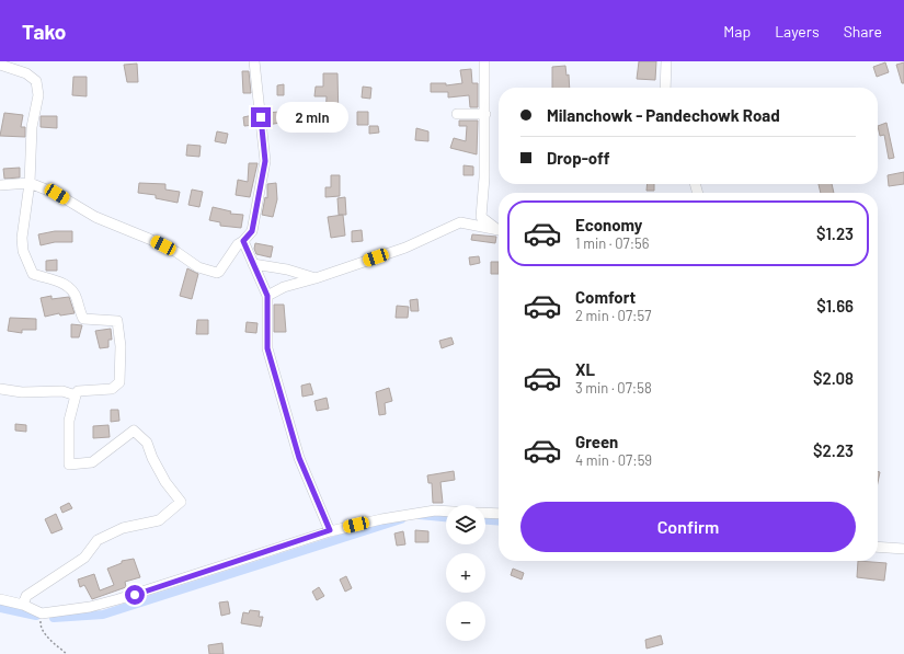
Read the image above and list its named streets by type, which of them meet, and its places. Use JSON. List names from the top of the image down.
{
  "page": {
    "header": "Tako",
    "nav": ["Map", "Layers", "Share"],
    "banner": ["Milanchowk - Pandechowk Road", "Drop-off"],
    "bubble": "2 min",
    "list": [
      {
        "name": "Economy",
        "note": "1 min · 07:56",
        "value": "$1.23"
      },
      {
        "name": "Comfort",
        "note": "2 min · 07:57",
        "value": "$1.66"
      },
      {
        "name": "XL",
        "note": "3 min · 07:58",
        "value": "$2.08"
      },
      {
        "name": "Green",
        "note": "4 min · 07:59",
        "value": "$2.23"
      }
    ],
    "buttons": "Confirm",
    "map_buttons": ["+", "−"]
  }
}
